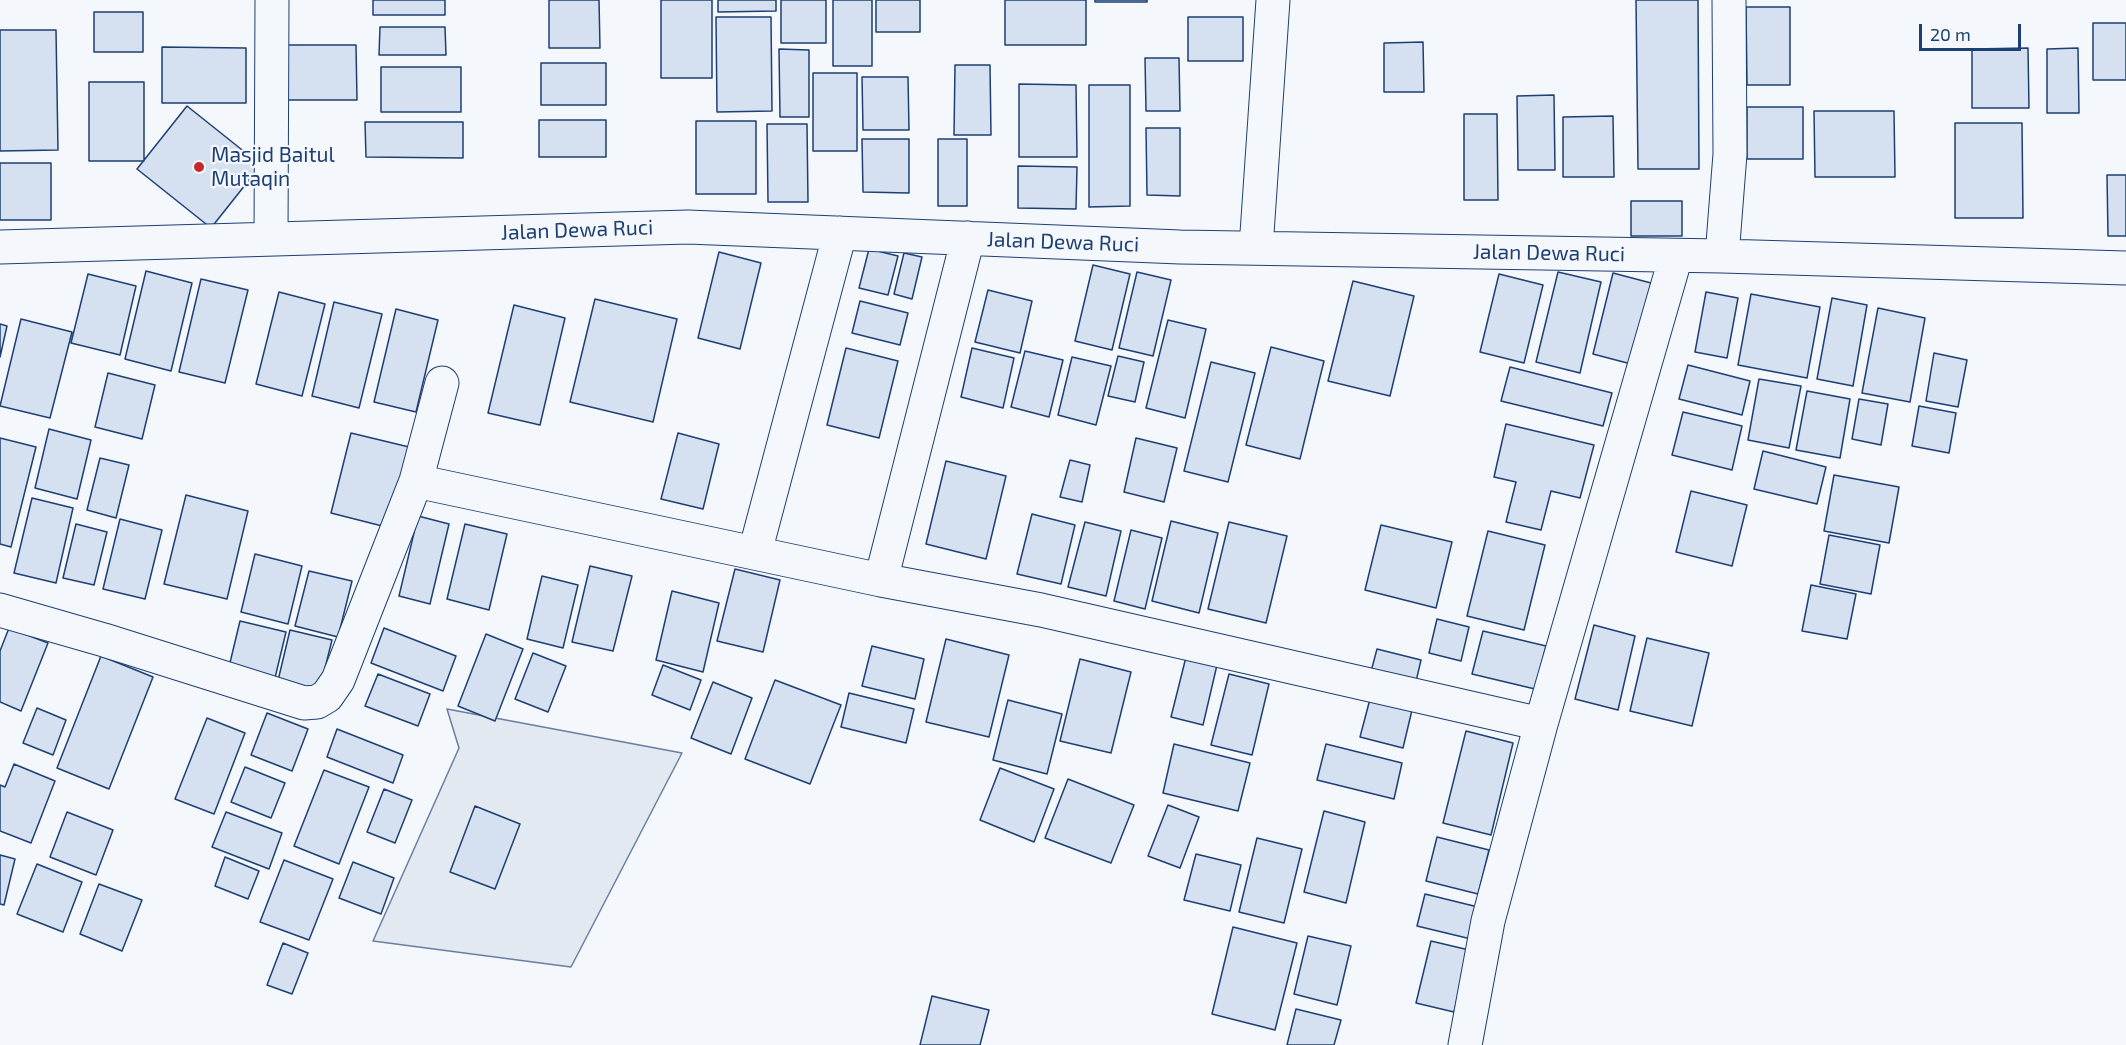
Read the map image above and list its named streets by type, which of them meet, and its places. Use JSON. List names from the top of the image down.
{
  "streets": {
    "street": ["Jalan Dewa Ruci"]
  },
  "places": ["Masjid Baitul Mutaqin"],
  "scale_bar": "20 m"
}
